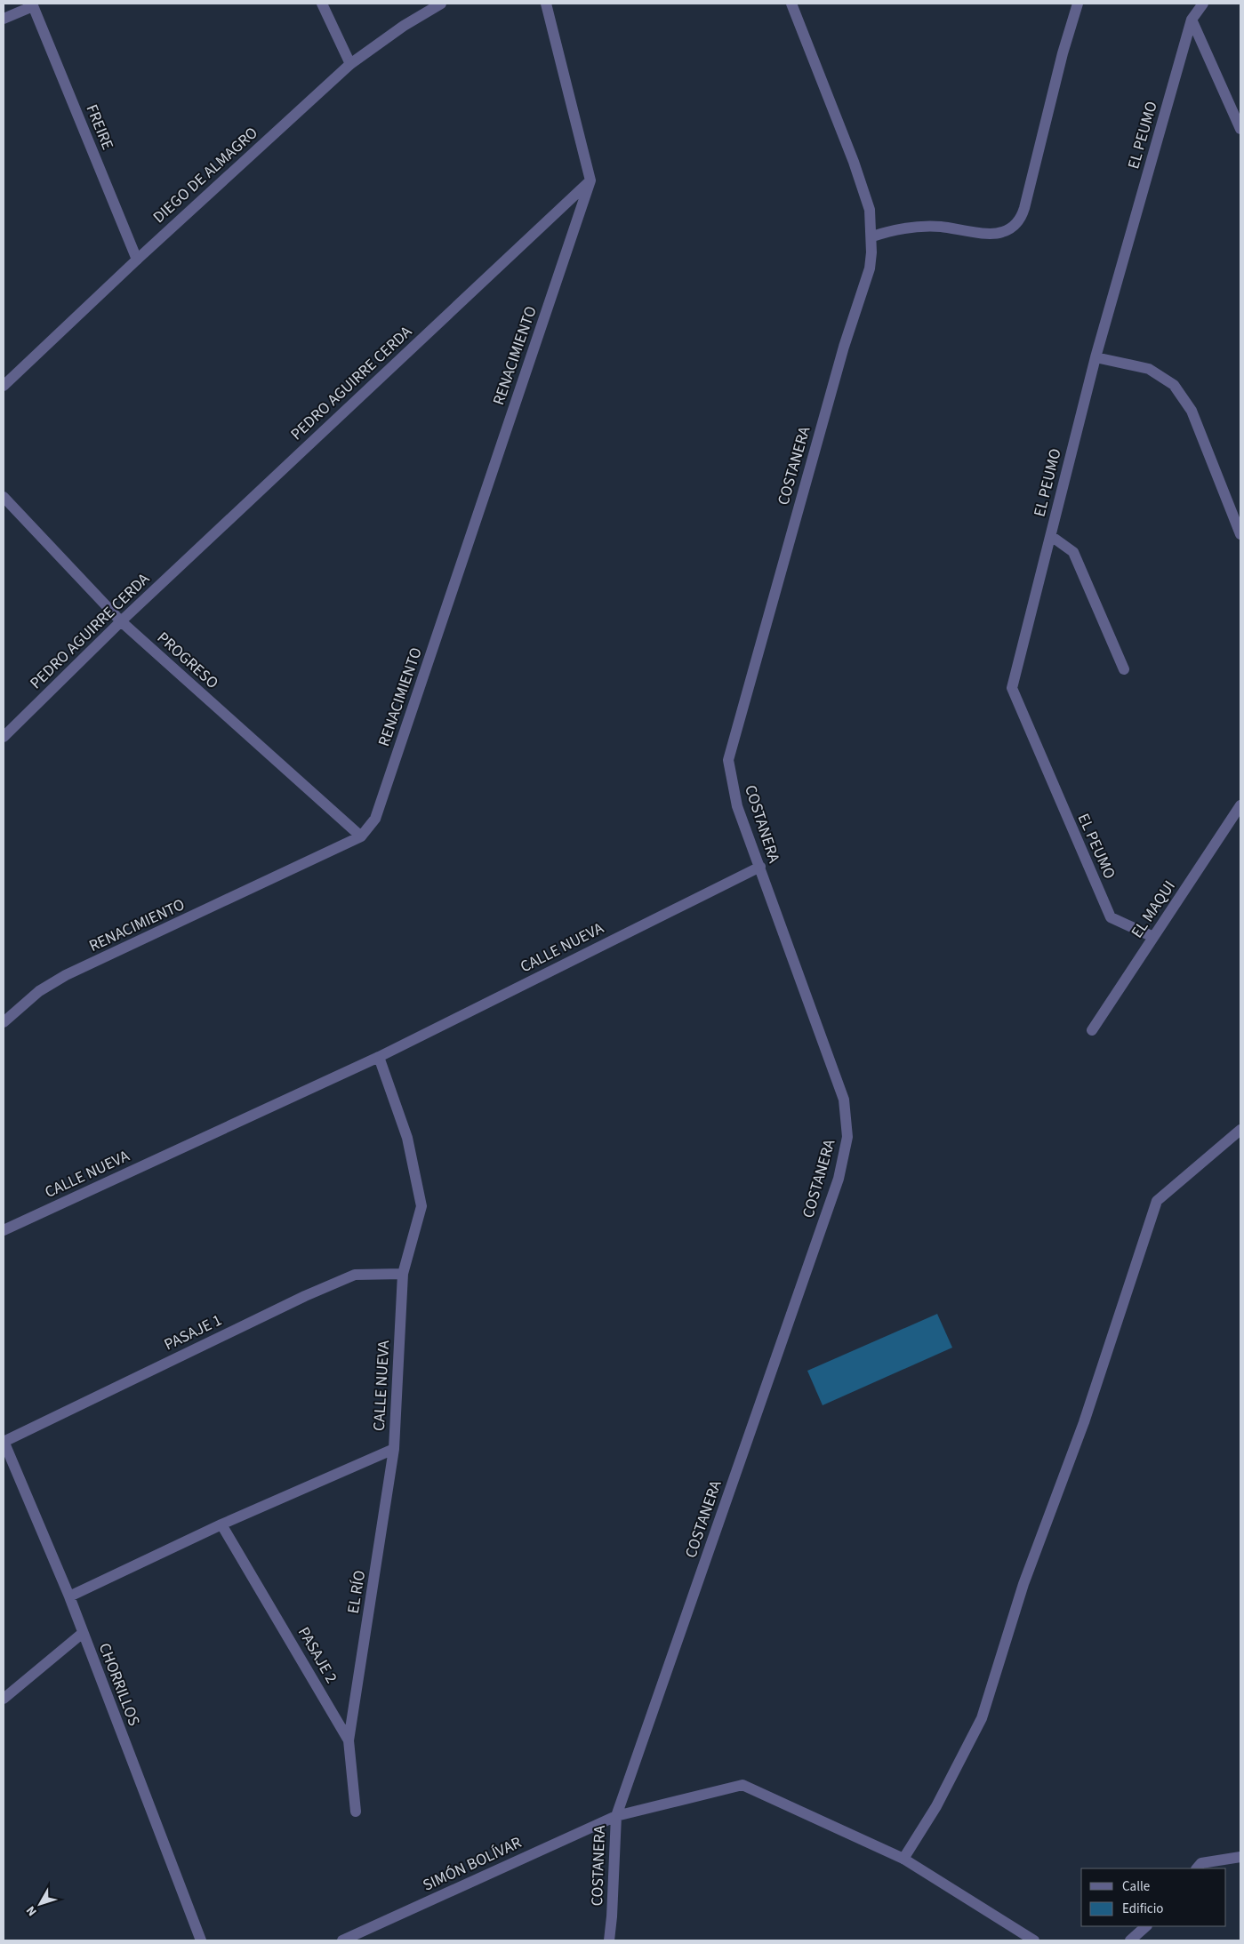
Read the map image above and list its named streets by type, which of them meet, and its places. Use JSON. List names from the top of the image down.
{
  "streets": {
    "street": [
      "FREIRE",
      "EL PEUMO",
      "DIEGO DE ALMAGRO",
      "RENACIMIENTO",
      "PEDRO AGUIRRE CERDA",
      "COSTANERA",
      "PROGRESO",
      "EL MAQUI",
      "CALLE NUEVA",
      "PASAJE 1",
      "EL RÍO",
      "PASAJE 2",
      "CHORRILLOS",
      "SIMÓN BOLÍVAR"
    ]
  },
  "crossings": [
    ["FREIRE", "DIEGO DE ALMAGRO"],
    ["EL PEUMO", "EL MAQUI"],
    ["RENACIMIENTO", "PEDRO AGUIRRE CERDA"],
    ["RENACIMIENTO", "PROGRESO"],
    ["PEDRO AGUIRRE CERDA", "PROGRESO"],
    ["COSTANERA", "CALLE NUEVA"],
    ["COSTANERA", "SIMÓN BOLÍVAR"],
    ["CALLE NUEVA", "PASAJE 1"],
    ["CALLE NUEVA", "EL RÍO"],
    ["CALLE NUEVA", "PASAJE 2"],
    ["CALLE NUEVA", "CHORRILLOS"],
    ["PASAJE 1", "CHORRILLOS"],
    ["EL RÍO", "PASAJE 2"]
  ],
  "legend": ["Calle", "Edificio"],
  "north": "bottom left"
}
